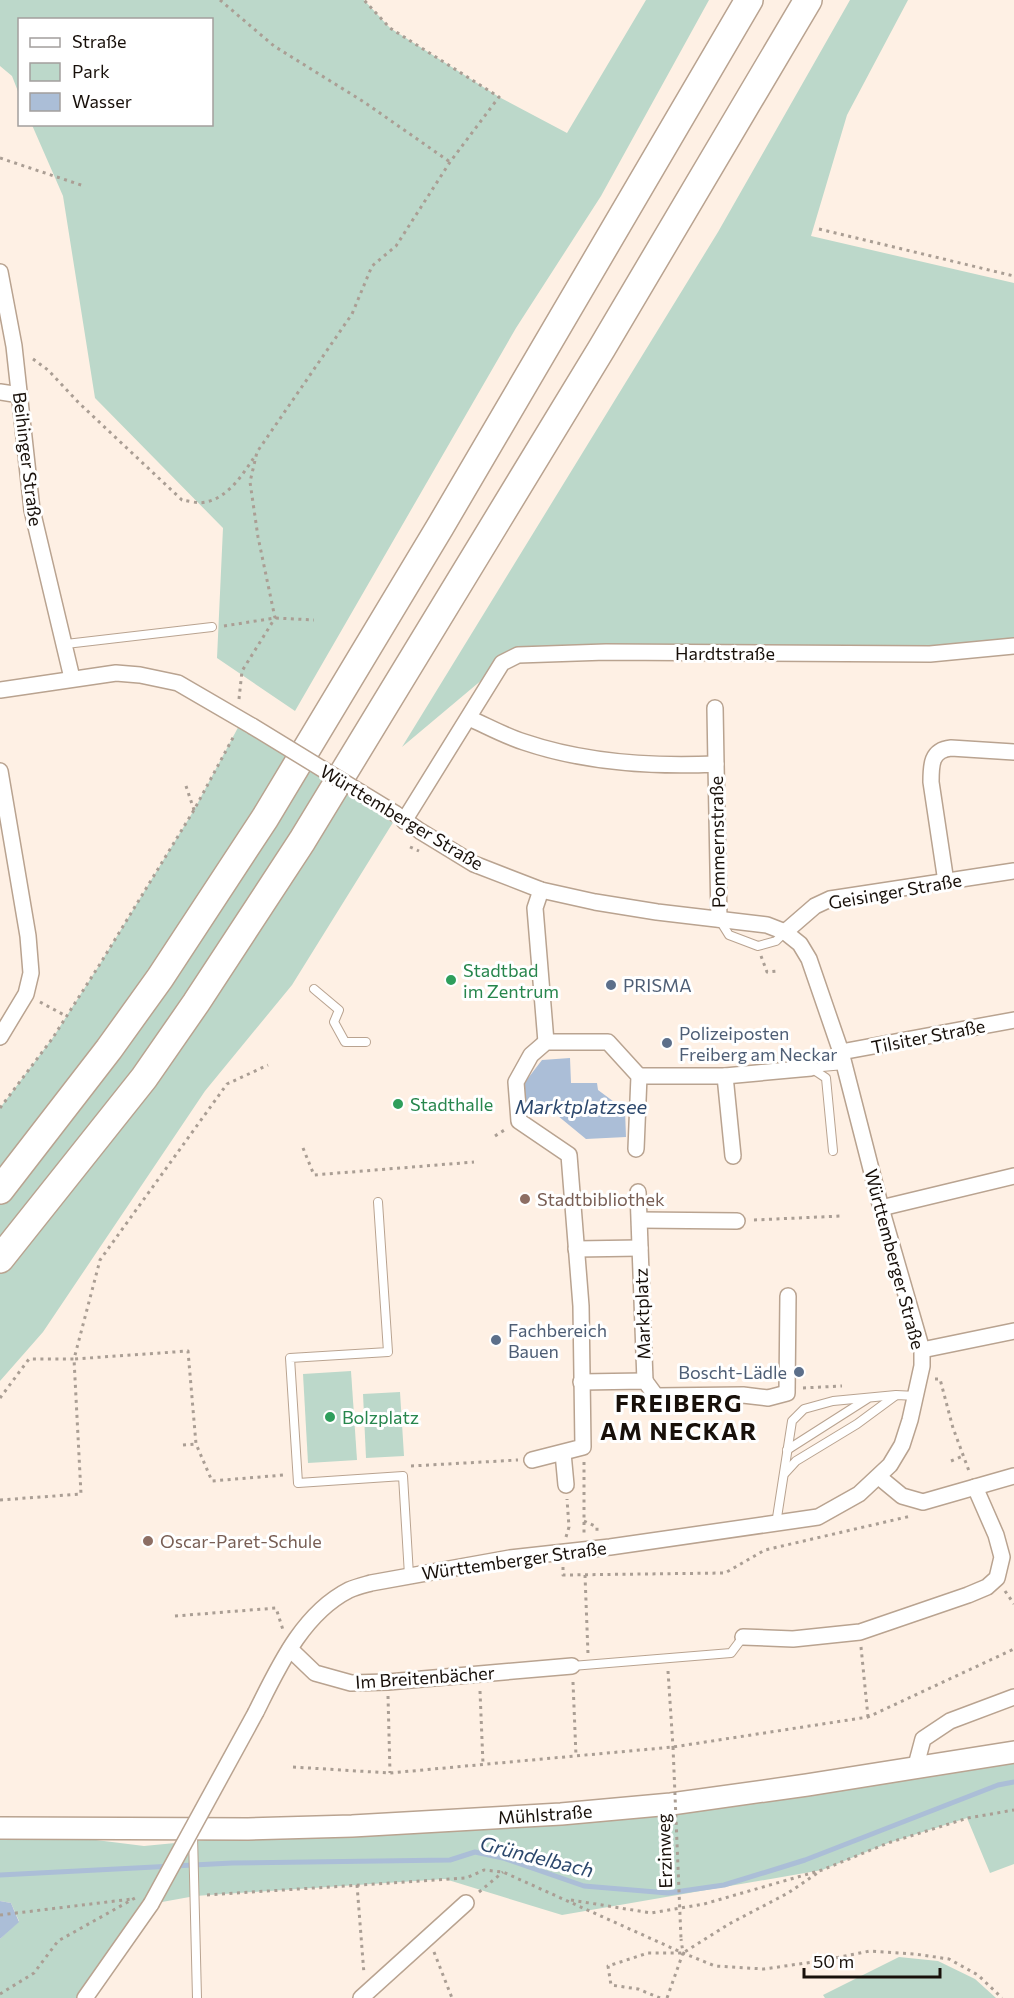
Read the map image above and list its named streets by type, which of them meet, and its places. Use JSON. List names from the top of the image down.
{
  "streets": {
    "main road": ["Mühlstraße"],
    "street": [
      "Beihinger Straße",
      "Hardtstraße",
      "Württemberger Straße",
      "Pommernstraße",
      "Geisinger Straße",
      "Tilsiter Straße",
      "Marktplatz",
      "Im Breitenbächer"
    ],
    "path": ["Erzinweg"]
  },
  "crossings": [
    ["Beihinger Straße", "Württemberger Straße"],
    ["Hardtstraße", "Pommernstraße"],
    ["Württemberger Straße", "Pommernstraße"],
    ["Württemberger Straße", "Geisinger Straße"],
    ["Württemberger Straße", "Tilsiter Straße"],
    ["Württemberger Straße", "Im Breitenbächer"]
  ],
  "districts": ["FREIBERG AM NECKAR"],
  "water": ["Marktplatzsee", "Gründelbach"],
  "places": [
    "Stadtbad im Zentrum",
    "PRISMA",
    "Polizeiposten Freiberg am Neckar",
    "Stadthalle",
    "Stadtbibliothek",
    "Fachbereich Bauen",
    "Boscht-Lädle",
    "Bolzplatz",
    "Oscar-Paret-Schule"
  ],
  "legend": ["Straße", "Park", "Wasser"],
  "scale_bar": "50 m"
}
